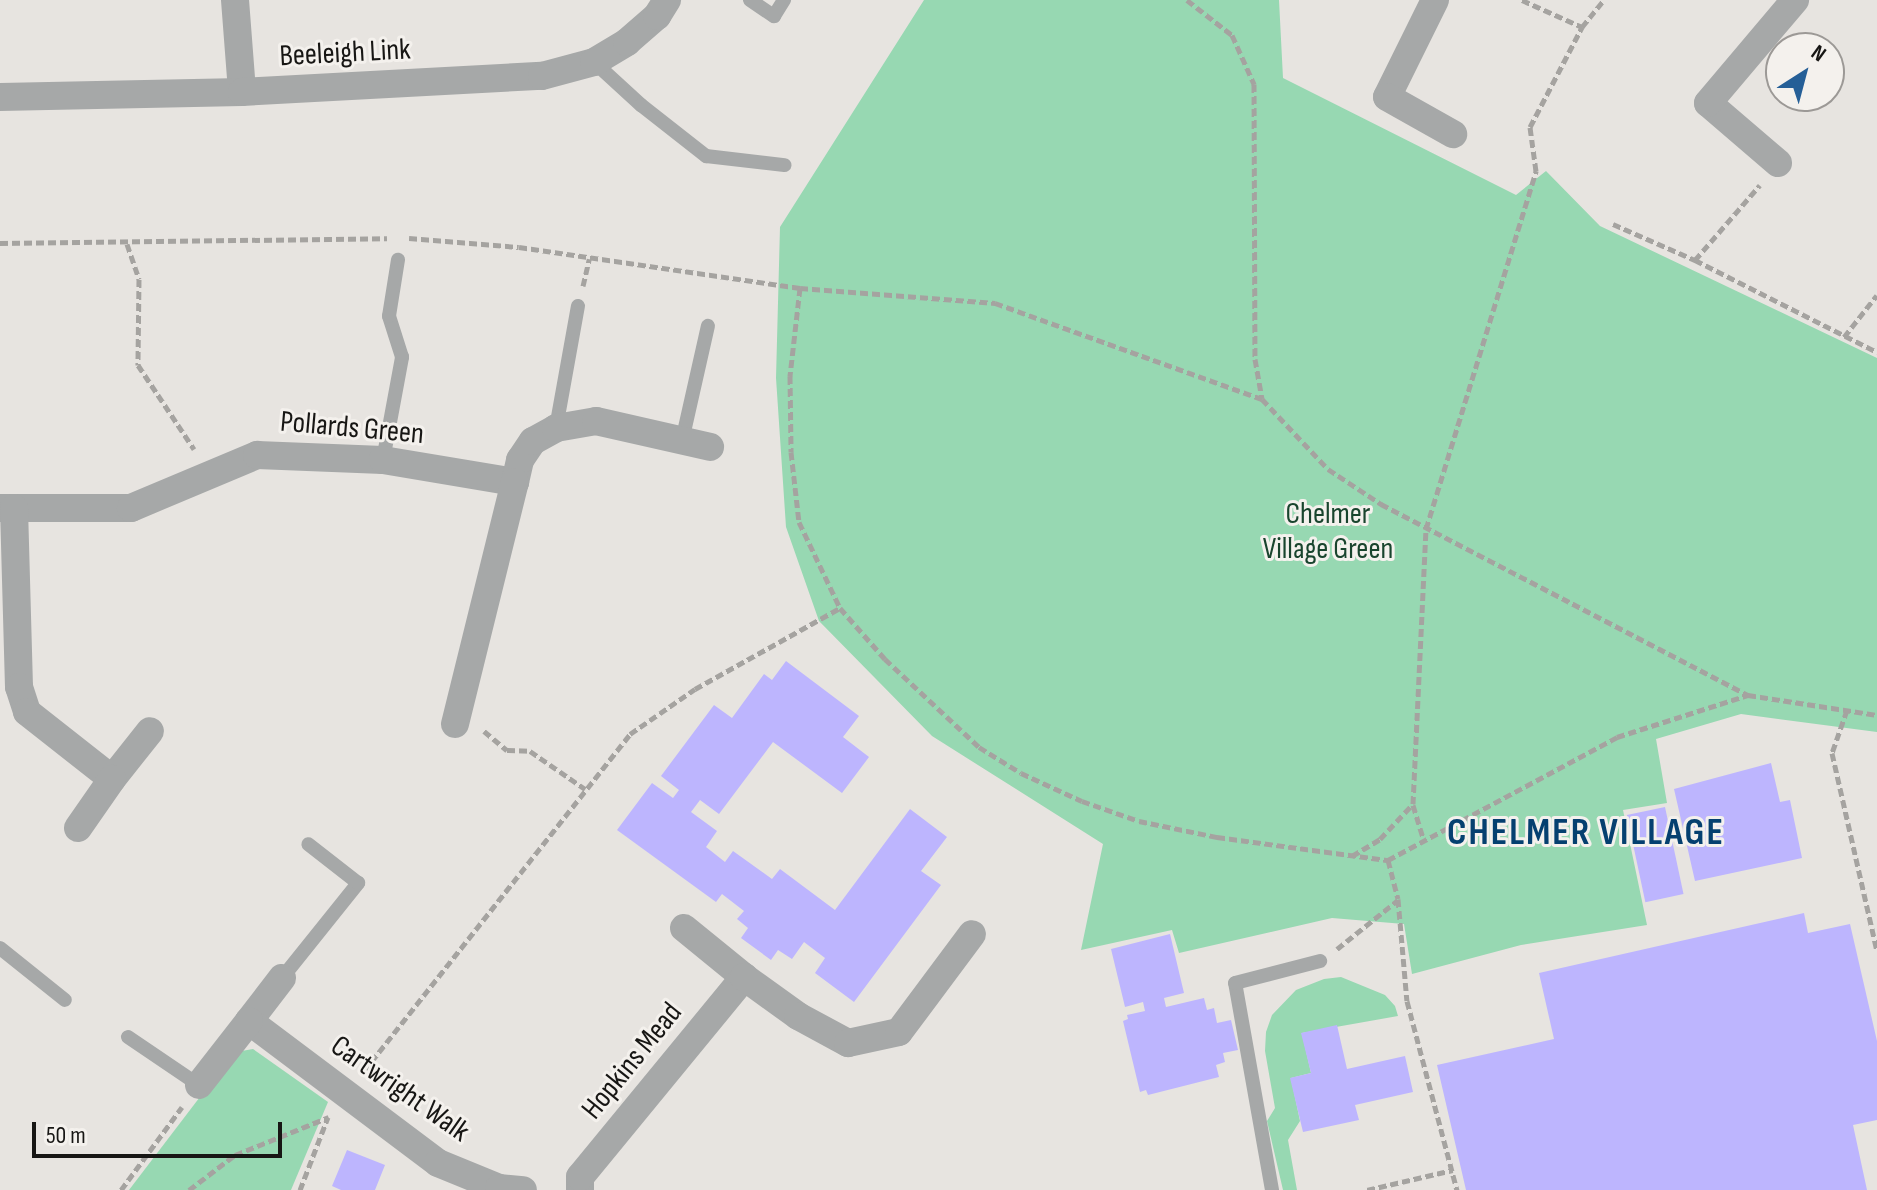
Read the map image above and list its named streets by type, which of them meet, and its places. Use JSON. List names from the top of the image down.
{
  "streets": {
    "street": [
      "Beeleigh Link",
      "Pollards Green",
      "Hopkins Mead",
      "Cartwright Walk"
    ]
  },
  "districts": ["CHELMER VILLAGE"],
  "parks": ["Chelmer Village Green"],
  "scale_bar": "50 m",
  "north": "top right"
}
